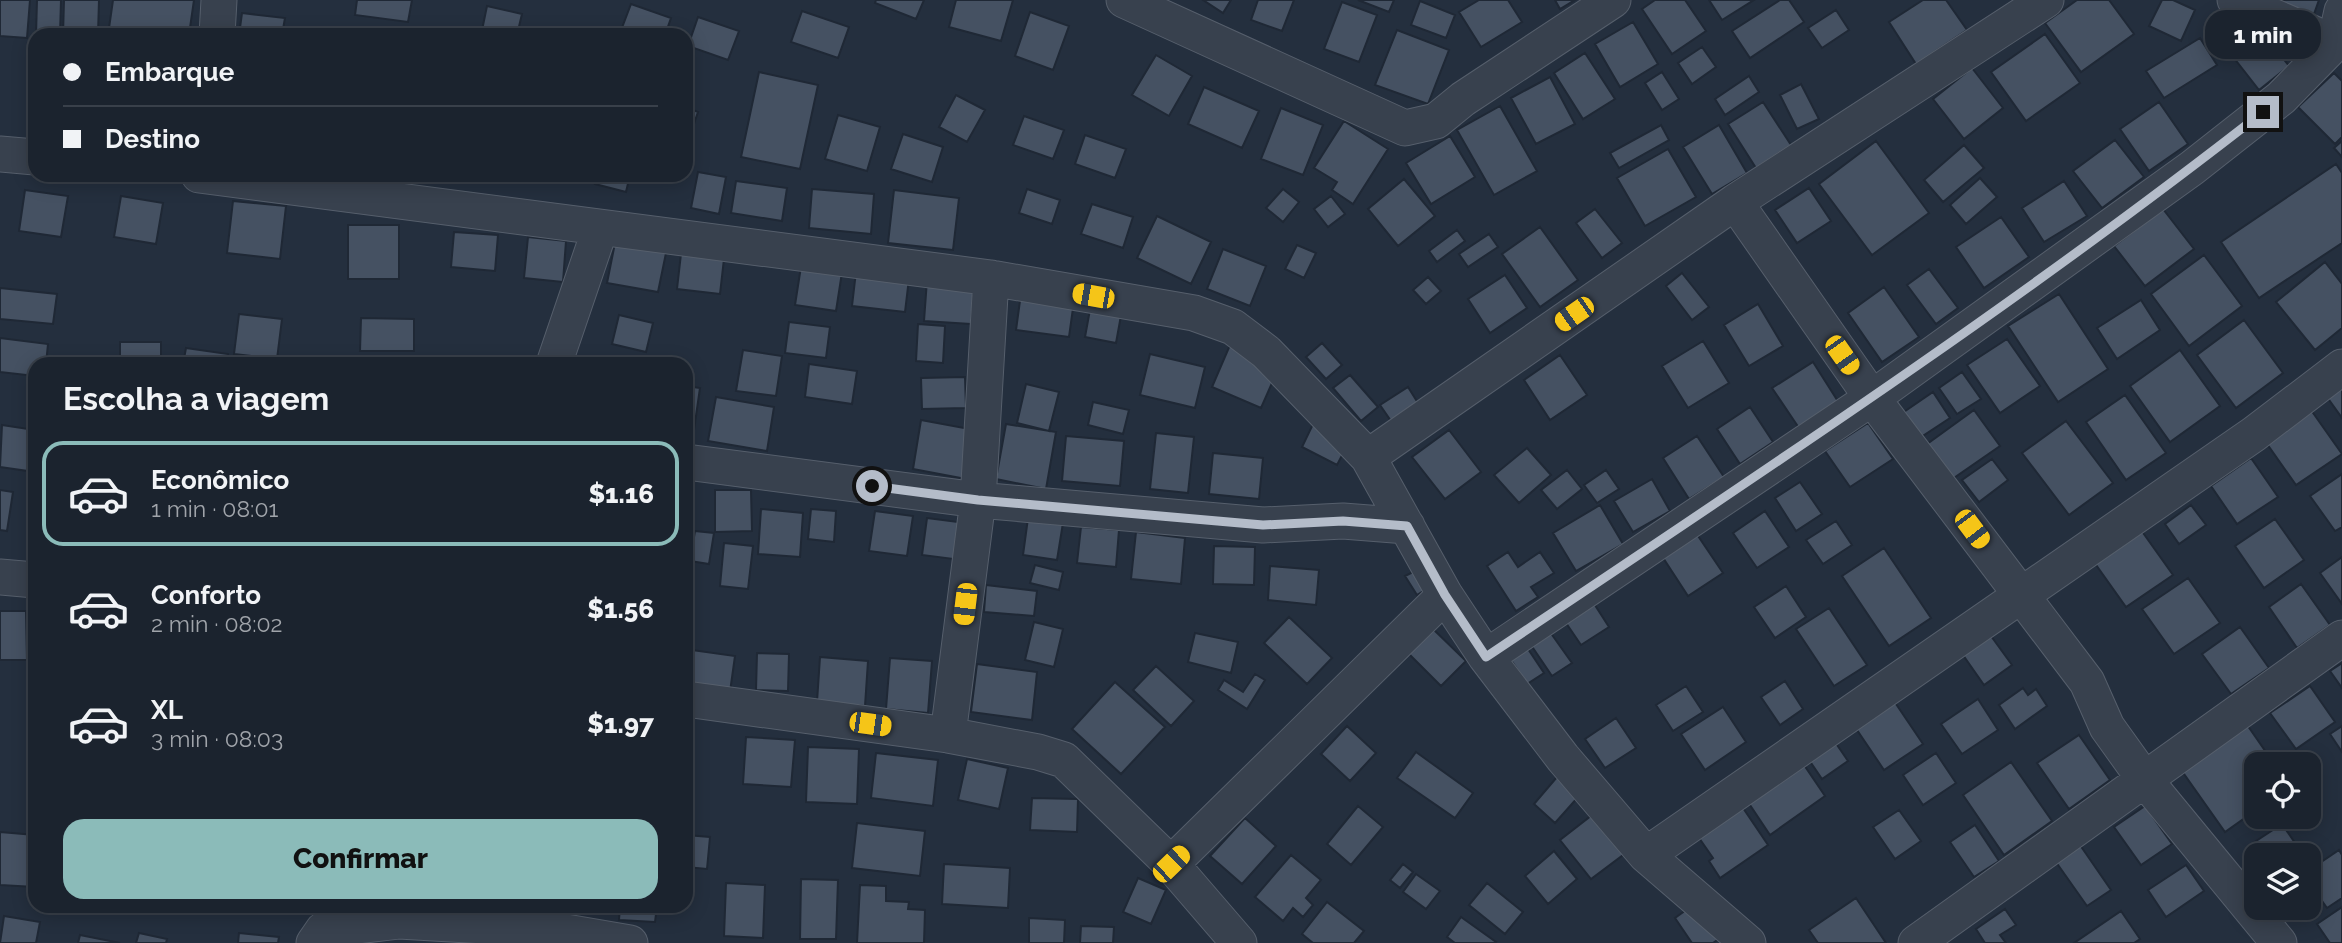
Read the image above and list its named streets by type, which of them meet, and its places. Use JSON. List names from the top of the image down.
{
  "page": {
    "bubble": "1 min",
    "banner": ["Embarque", "Destino"],
    "heading": "Escolha a viagem",
    "list": [
      {
        "name": "Econômico",
        "note": "1 min · 08:01",
        "value": "$1.16"
      },
      {
        "name": "Conforto",
        "note": "2 min · 08:02",
        "value": "$1.56"
      },
      {
        "name": "XL",
        "note": "3 min · 08:03",
        "value": "$1.97"
      }
    ],
    "buttons": "Confirmar"
  }
}
